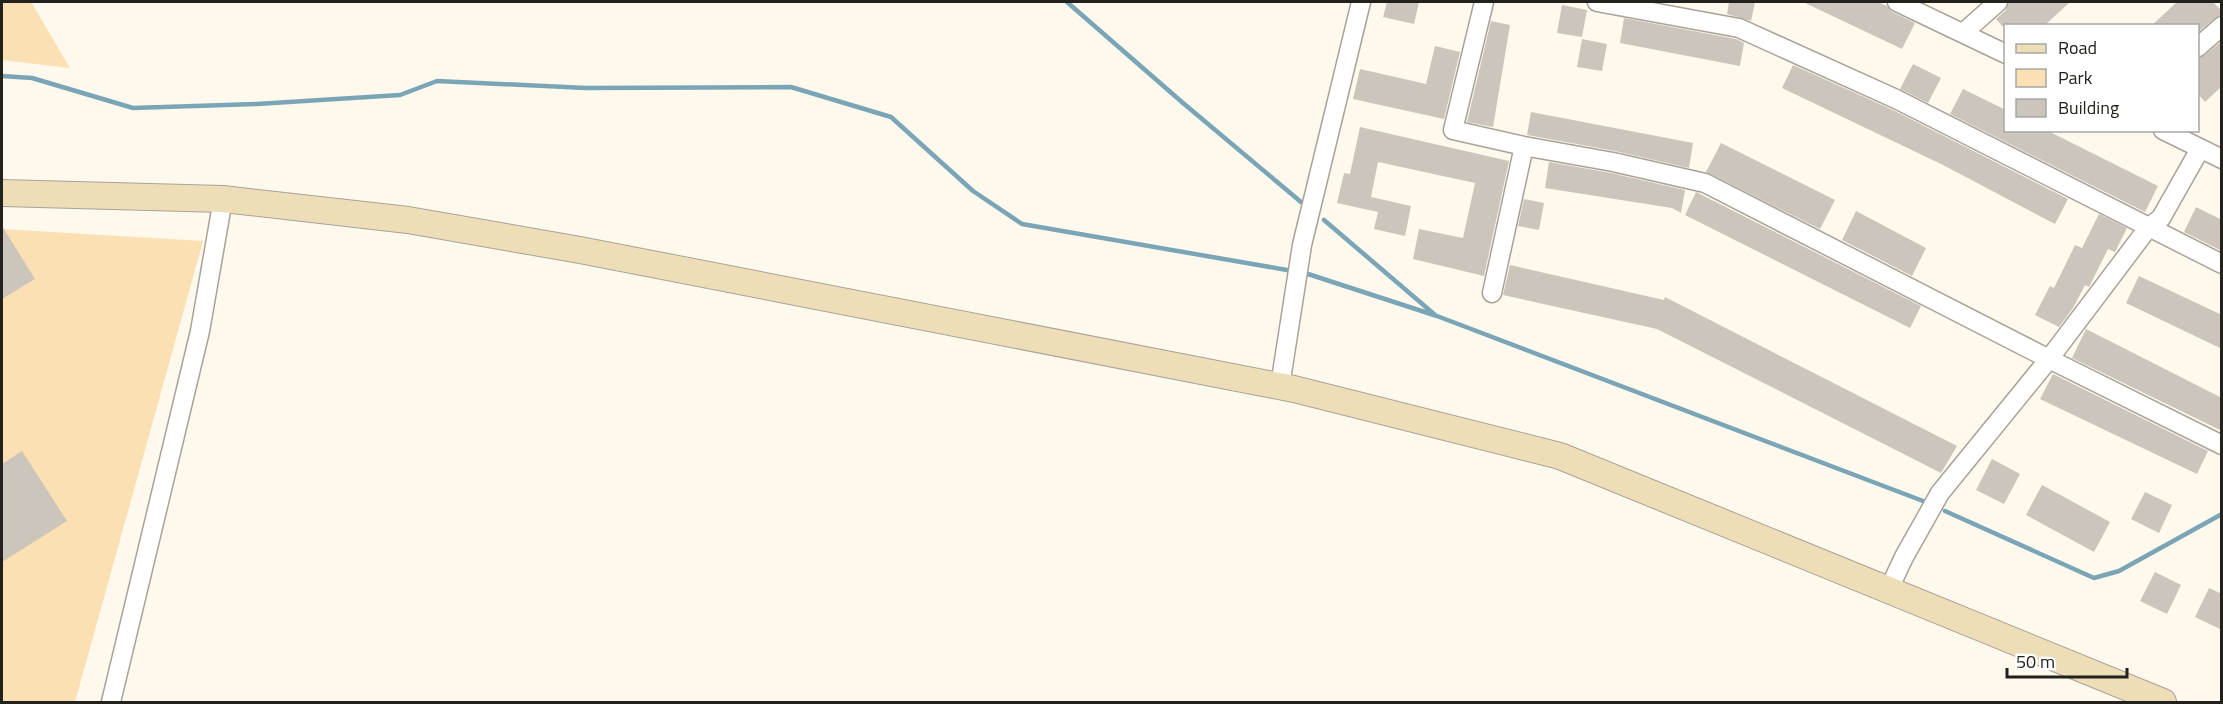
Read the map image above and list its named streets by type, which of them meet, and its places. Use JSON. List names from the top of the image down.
{
  "legend": ["Road", "Park", "Building"],
  "scale_bar": "50 m"
}
